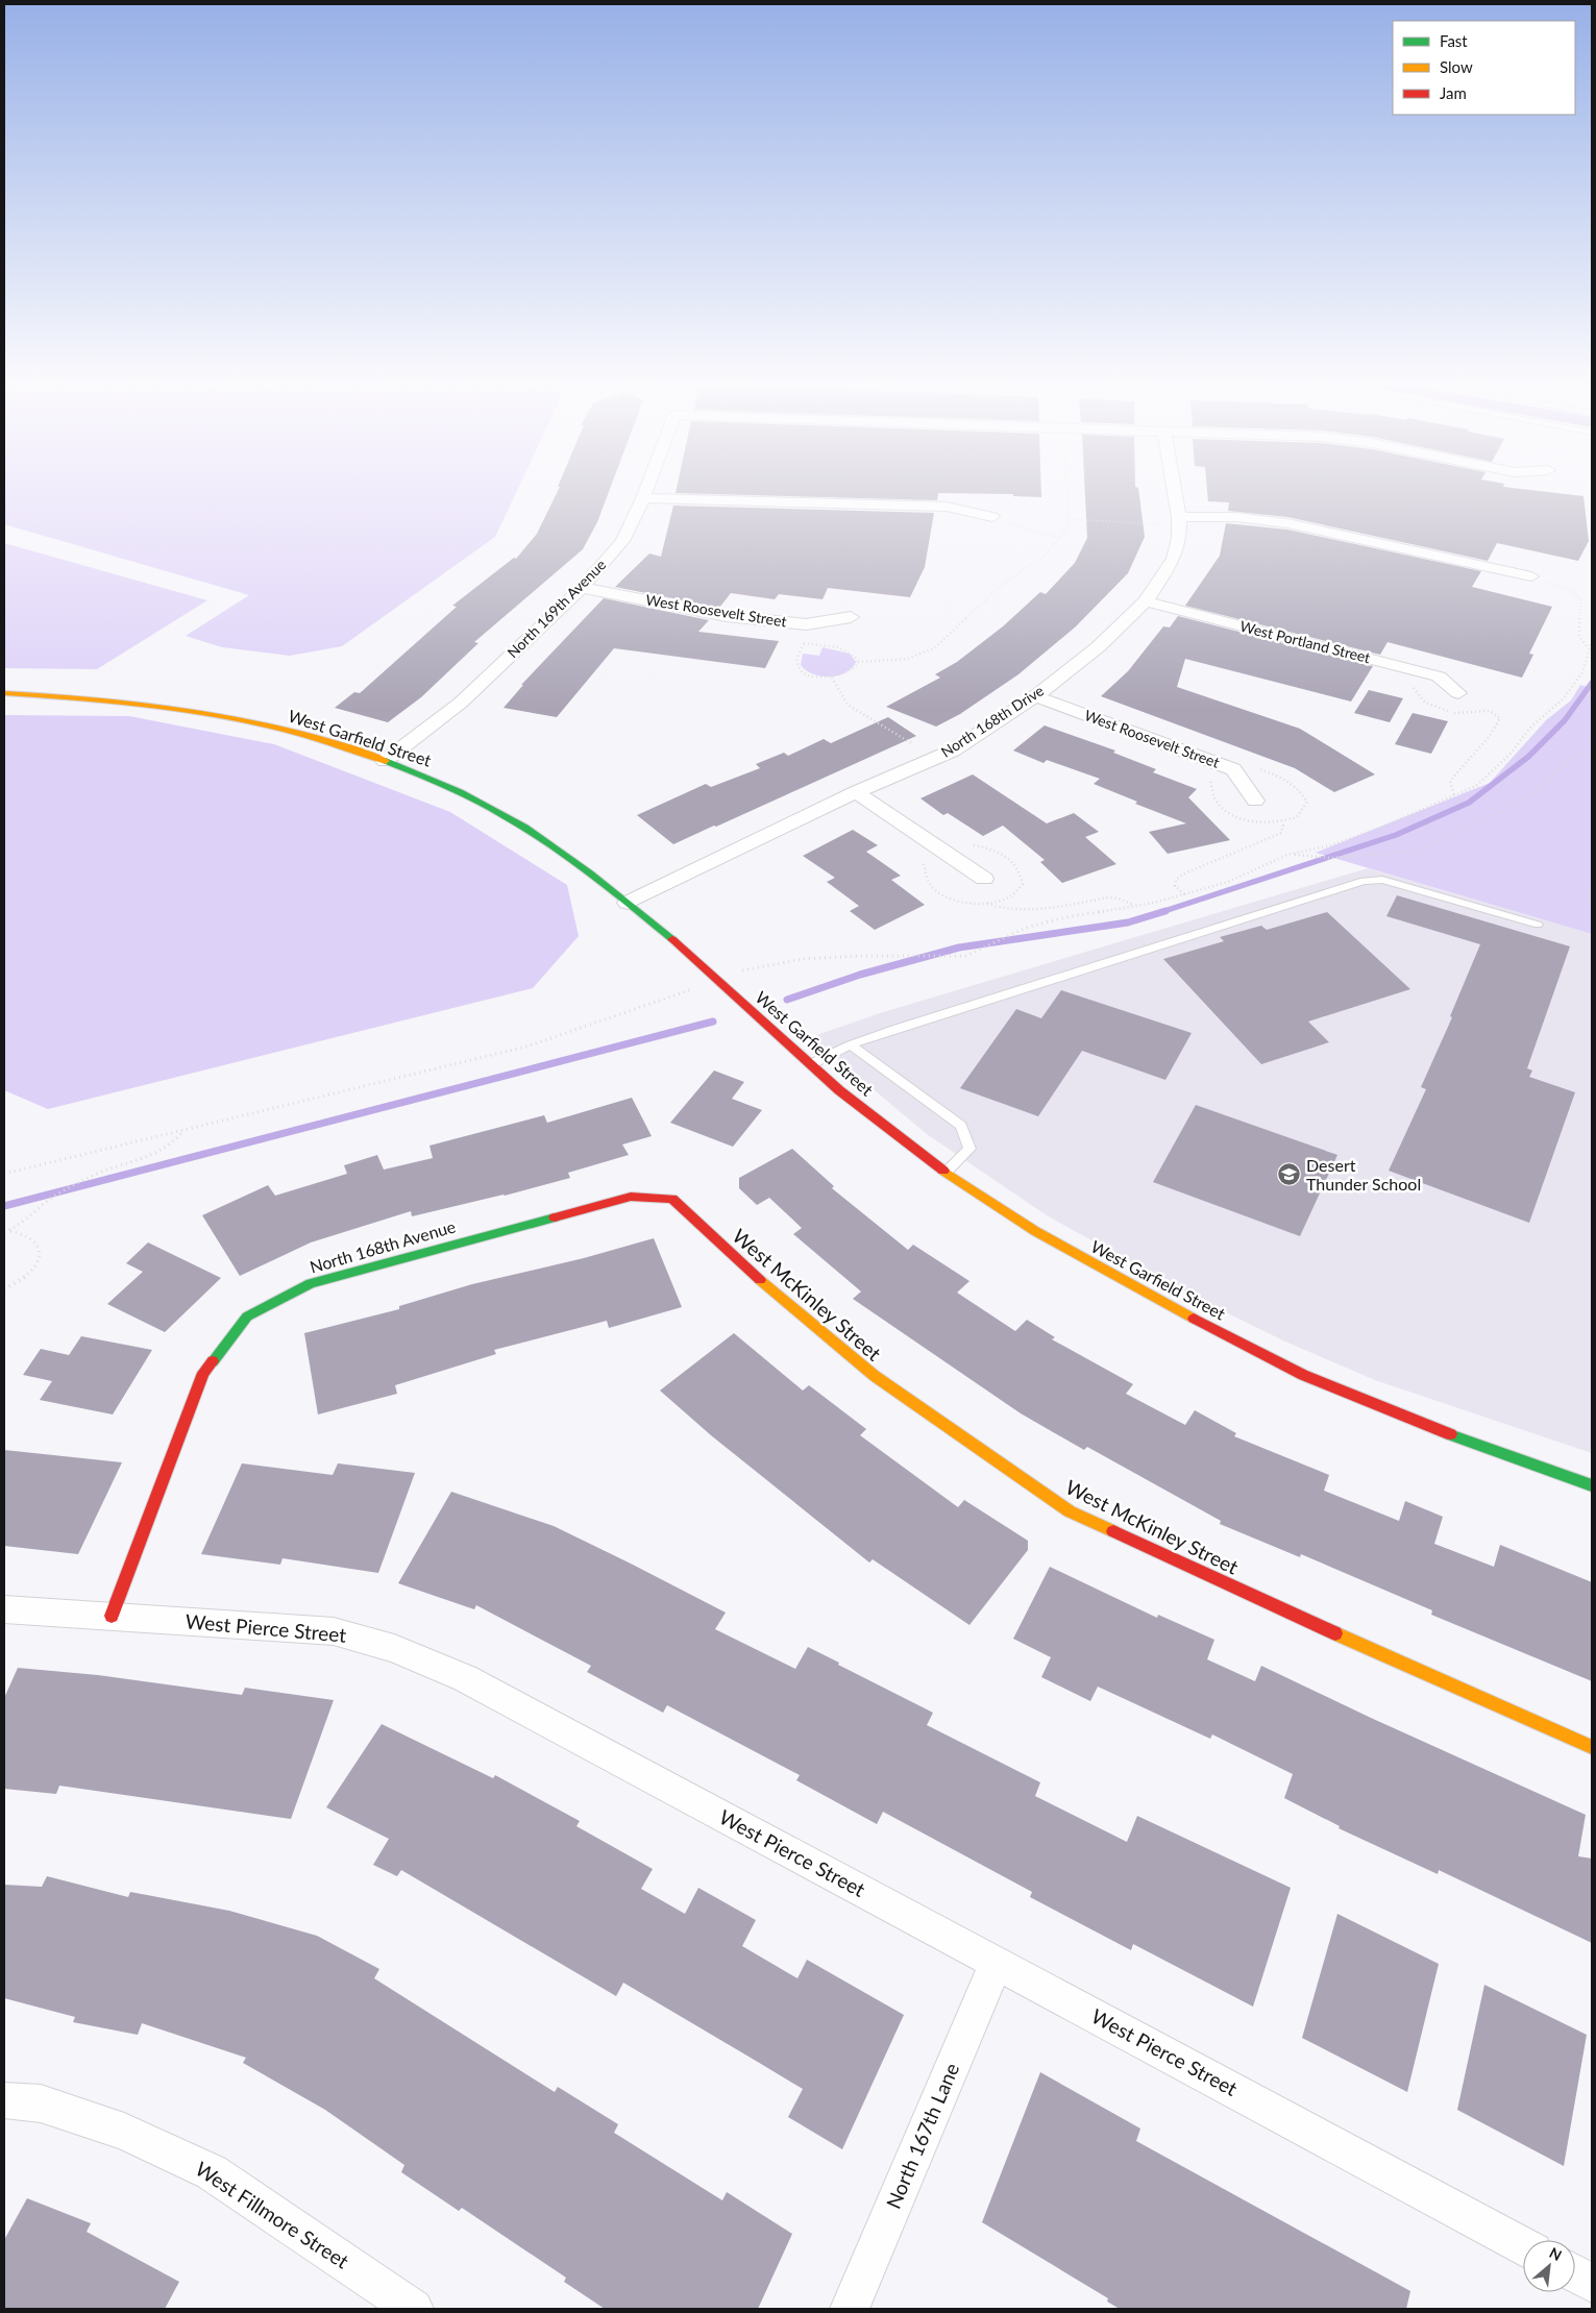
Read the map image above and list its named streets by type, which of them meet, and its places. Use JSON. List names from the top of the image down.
{
  "streets": {
    "street": [
      "North 169th Avenue",
      "West Roosevelt Street",
      "West Portland Street",
      "North 168th Drive",
      "West Garfield Street",
      "North 168th Avenue",
      "West McKinley Street",
      "West Pierce Street",
      "North 167th Lane",
      "West Fillmore Street"
    ]
  },
  "crossings": [
    ["North 169th Avenue", "West Roosevelt Street"],
    ["North 169th Avenue", "West Garfield Street"],
    ["West Roosevelt Street", "North 168th Drive"],
    ["West Portland Street", "North 168th Drive"],
    ["North 168th Drive", "West Garfield Street"],
    ["North 168th Avenue", "West McKinley Street"],
    ["North 168th Avenue", "West Pierce Street"],
    ["West Pierce Street", "North 167th Lane"]
  ],
  "places": {
    "school or university": ["Desert Thunder School"]
  },
  "legend": ["Fast", "Slow", "Jam"],
  "north": "top right"
}
